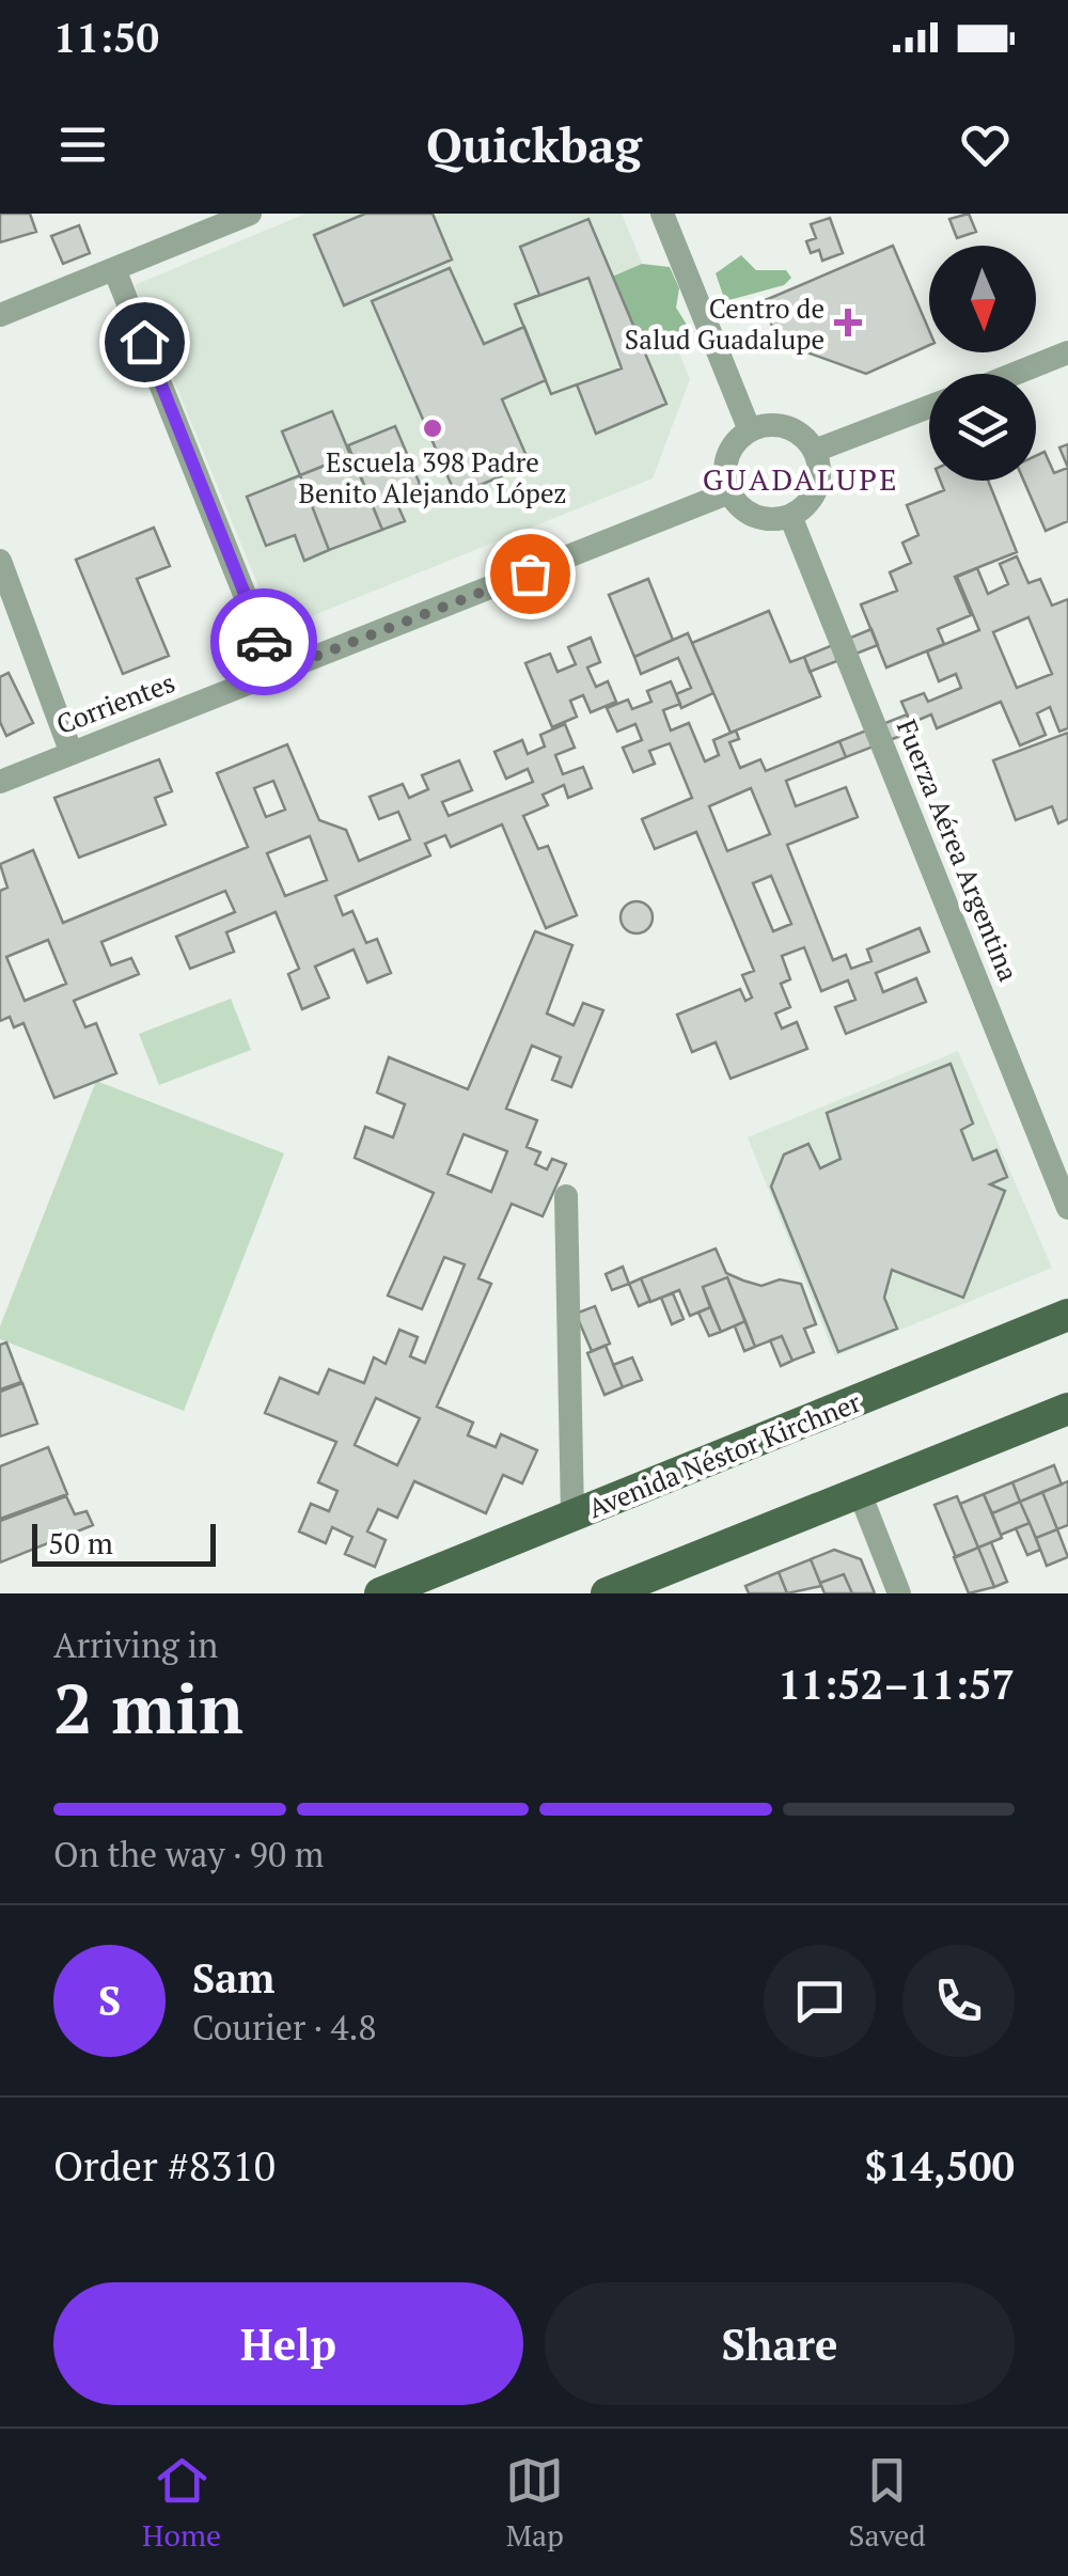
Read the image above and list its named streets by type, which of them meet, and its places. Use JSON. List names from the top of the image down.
{
  "streets": {
    "main road": ["Avenida Néstor Kirchner"],
    "street": ["Corrientes", "Fuerza Aérea Argentina"]
  },
  "crossings": [
    ["Corrientes", "Fuerza Aérea Argentina"]
  ],
  "districts": ["GUADALUPE"],
  "places": {
    "health": ["Centro de Salud Guadalupe"],
    "other": ["Escuela 398 Padre Benito Alejando López"]
  },
  "scale_bar": "50 m",
  "north": "bottom",
  "page": {
    "status": "11:50",
    "header": "Quickbag",
    "scale": "50 m",
    "heading": ["2 min", "Arriving in", "11:52–11:57"],
    "panel": [
      "Sam",
      "Courier · 4.8",
      "Order #8310",
      "$14,500"
    ],
    "bar": "On the way · 90 m",
    "round": "S",
    "buttons": ["Help", "Share"],
    "tabs": ["Home", "Map", "Saved"]
  }
}
